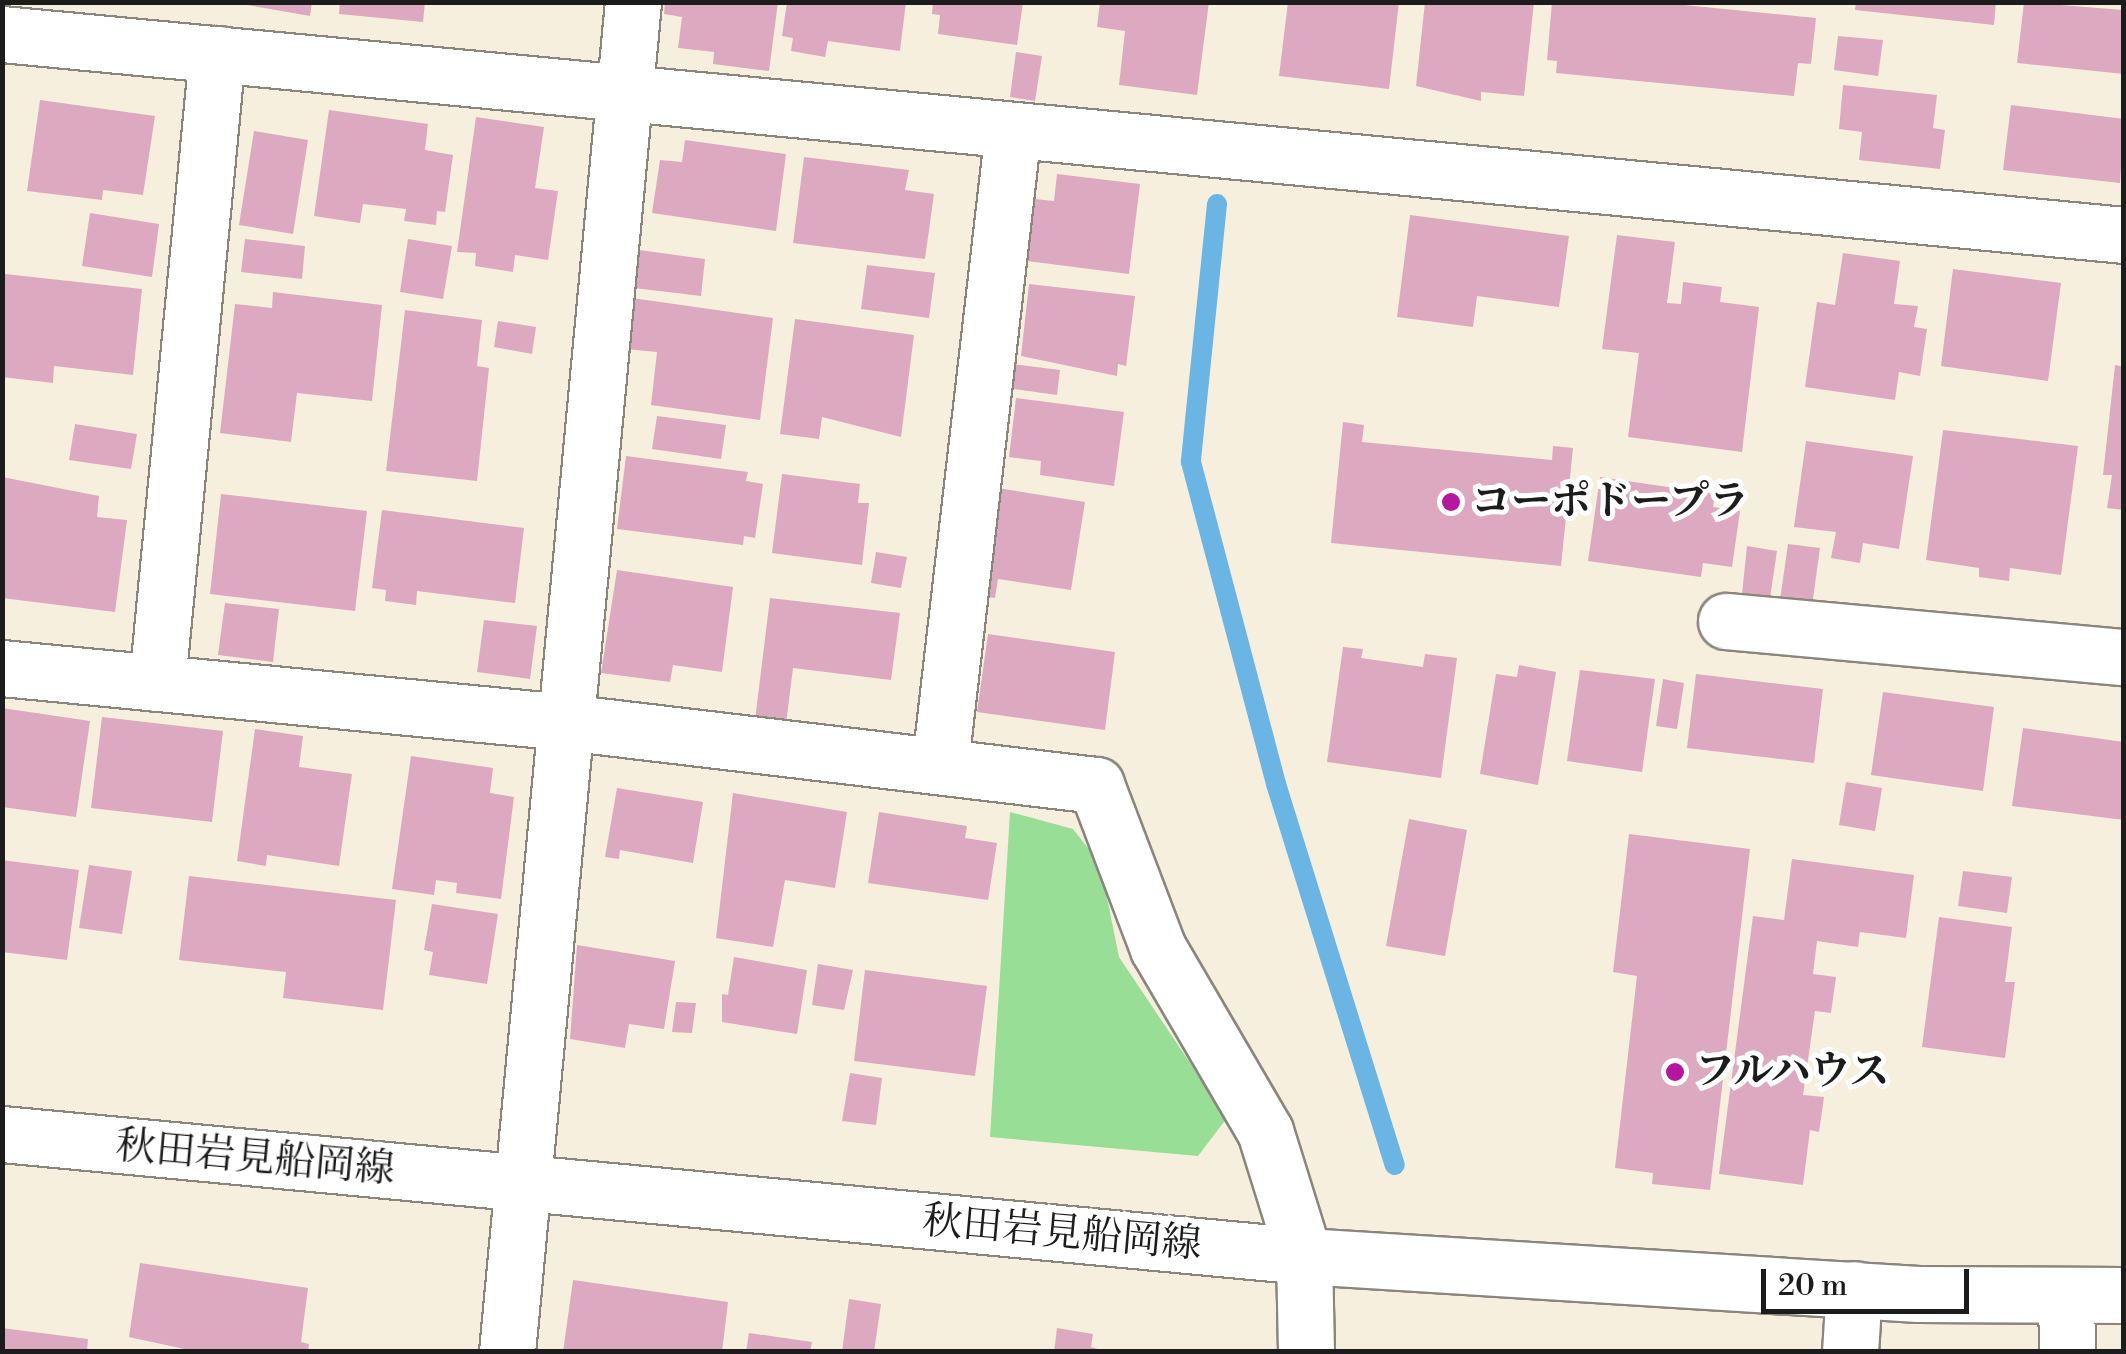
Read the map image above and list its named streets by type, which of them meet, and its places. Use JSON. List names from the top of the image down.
{
  "streets": {
    "street": ["秋田岩見船岡線"]
  },
  "places": ["コーポドープラ", "フルハウス"],
  "scale_bar": "20 m"
}
